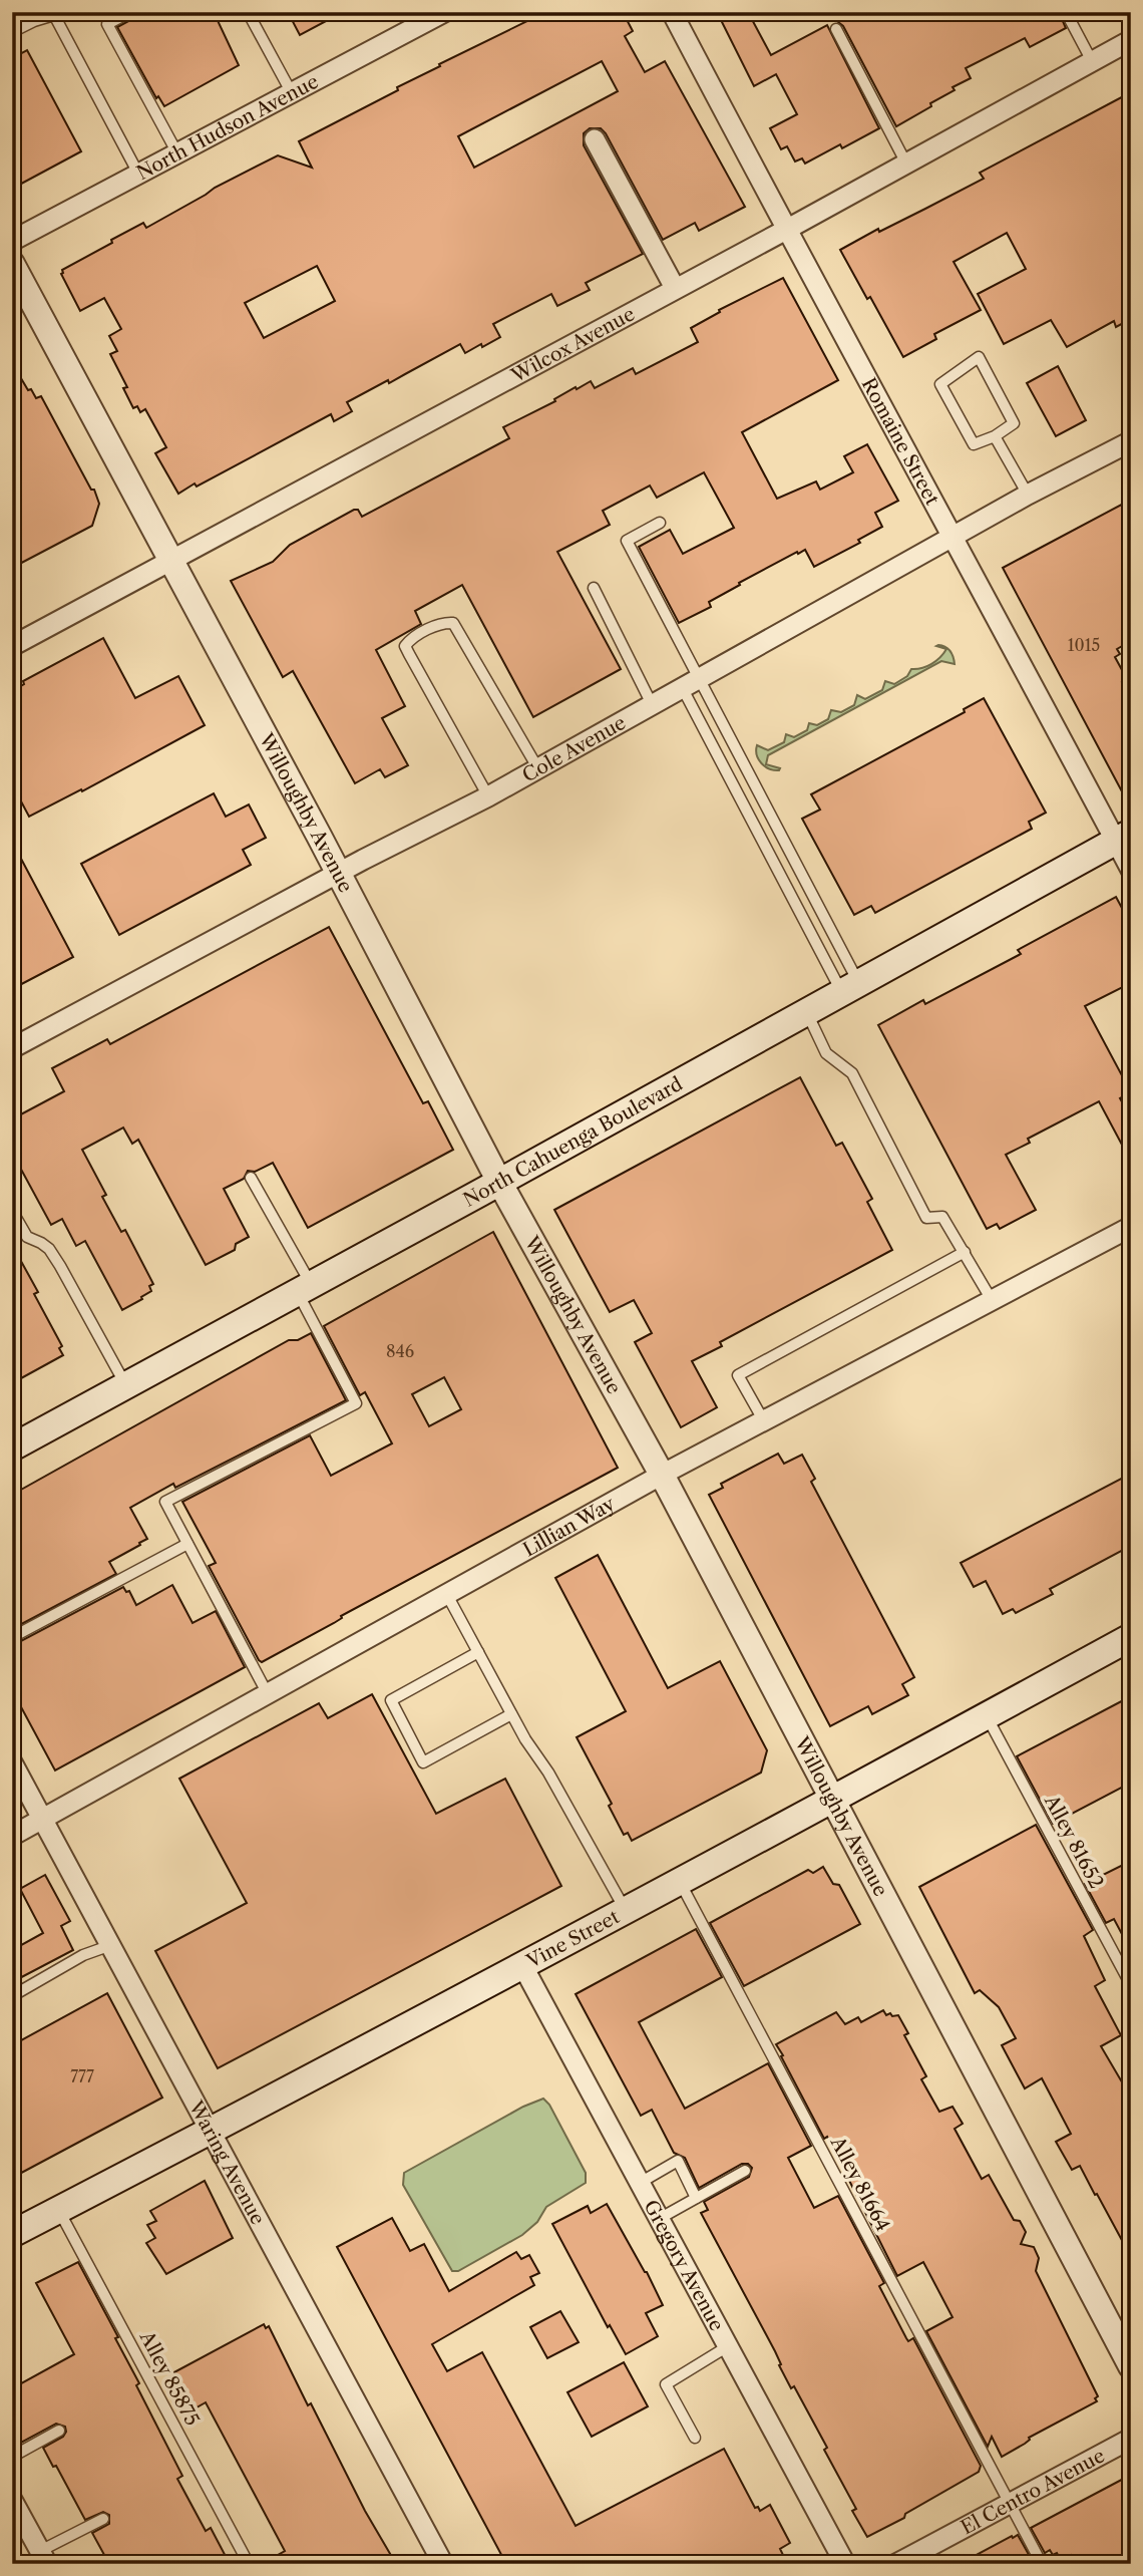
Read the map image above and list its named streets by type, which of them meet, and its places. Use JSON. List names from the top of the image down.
{
  "streets": {
    "main road": ["North Cahuenga Boulevard", "Vine Street"],
    "street": [
      "North Hudson Avenue",
      "Wilcox Avenue",
      "Romaine Street",
      "Cole Avenue",
      "Willoughby Avenue",
      "Lillian Way",
      "Waring Avenue",
      "Gregory Avenue",
      "El Centro Avenue"
    ],
    "lane": ["Alley 81652", "Alley 81664", "Alley 85875"]
  },
  "crossings": [
    ["Wilcox Avenue", "Romaine Street"],
    ["Wilcox Avenue", "Willoughby Avenue"],
    ["Romaine Street", "Cole Avenue"],
    ["Romaine Street", "North Cahuenga Boulevard"],
    ["Cole Avenue", "Willoughby Avenue"],
    ["Willoughby Avenue", "North Cahuenga Boulevard"],
    ["Willoughby Avenue", "Lillian Way"],
    ["Willoughby Avenue", "Vine Street"],
    ["Lillian Way", "Waring Avenue"],
    ["Alley 81652", "Vine Street"],
    ["Vine Street", "Waring Avenue"],
    ["Vine Street", "Alley 81664"],
    ["Vine Street", "Gregory Avenue"],
    ["Vine Street", "Alley 85875"],
    ["Alley 81664", "El Centro Avenue"]
  ],
  "house_numbers": ["1015", "846", "777"]
}
